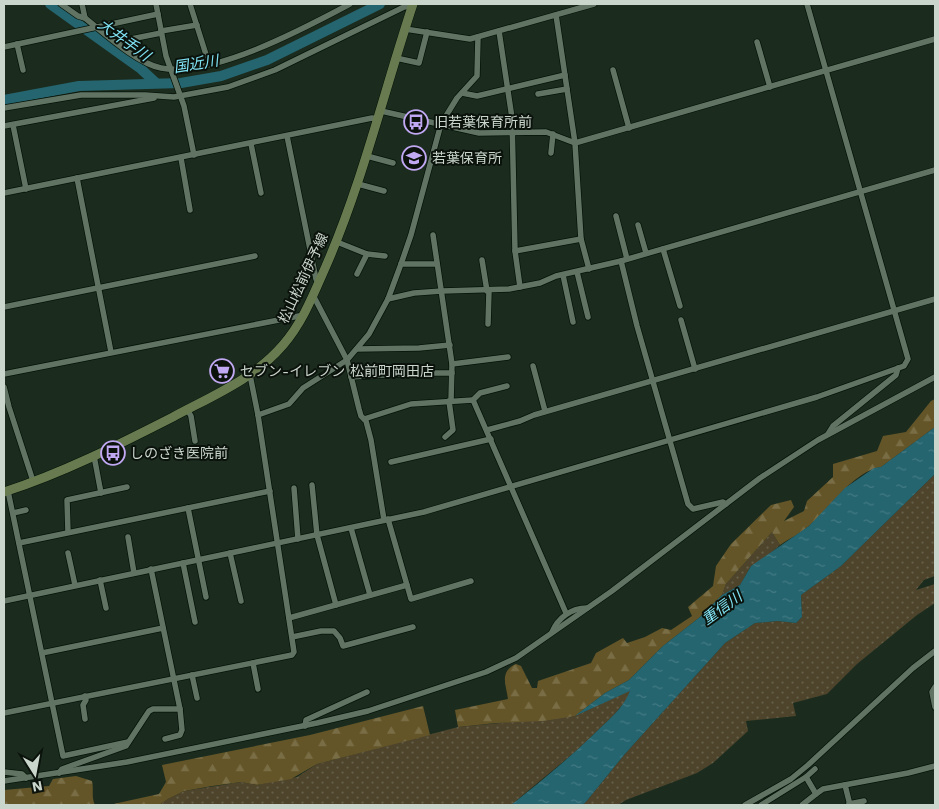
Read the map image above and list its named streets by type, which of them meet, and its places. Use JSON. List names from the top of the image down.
{
  "streets": {
    "main road": ["松山松前伊予線"]
  },
  "water": ["大井手川", "国近川", "重信川"],
  "places": {
    "bus stop": ["旧若葉保育所前", "しのざき医院前"],
    "school or university": ["若葉保育所"],
    "supermarket": ["セブン-イレブン 松前町岡田店"]
  },
  "north": "bottom"
}
